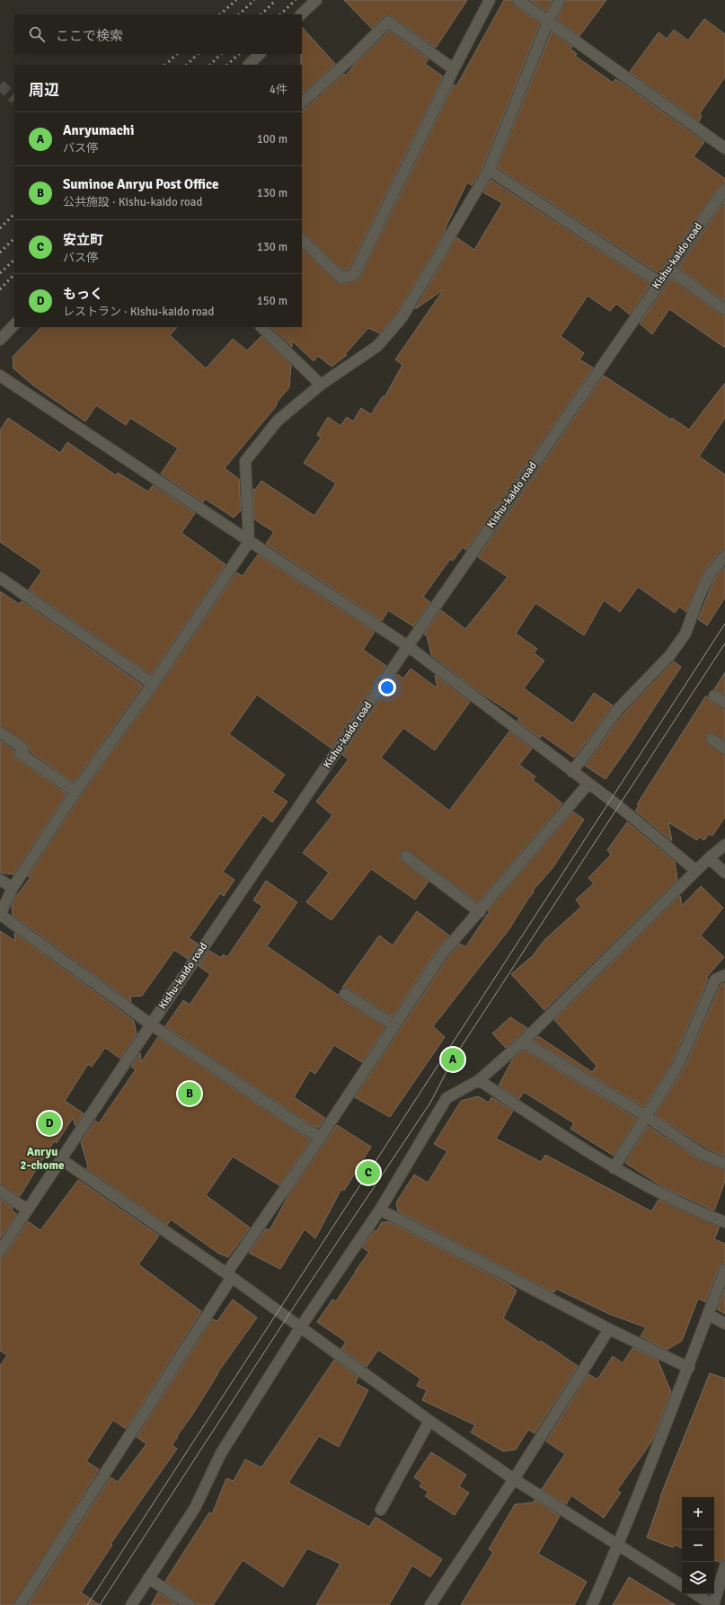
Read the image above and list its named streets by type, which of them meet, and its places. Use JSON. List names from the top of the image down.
{
  "streets": {
    "street": ["Kishu-kaido road"]
  },
  "districts": ["Anryu 2-chome"],
  "page": {
    "search": "ここで検索",
    "heading": ["周辺", "4件"],
    "list": [
      {
        "mark": "A",
        "name": "Anryumachi",
        "note": "バス停",
        "value": "100 m"
      },
      {
        "mark": "B",
        "name": "Suminoe Anryu Post Office",
        "note": "公共施設 · Kishu-kaido road",
        "value": "130 m"
      },
      {
        "mark": "C",
        "name": "安立町",
        "note": "バス停",
        "value": "130 m"
      },
      {
        "mark": "D",
        "name": "もっく",
        "note": "レストラン · Kishu-kaido road",
        "value": "150 m"
      }
    ],
    "pins": [
      "A",
      "B",
      "D",
      "C"
    ],
    "map_buttons": ["+", "−"]
  }
}
